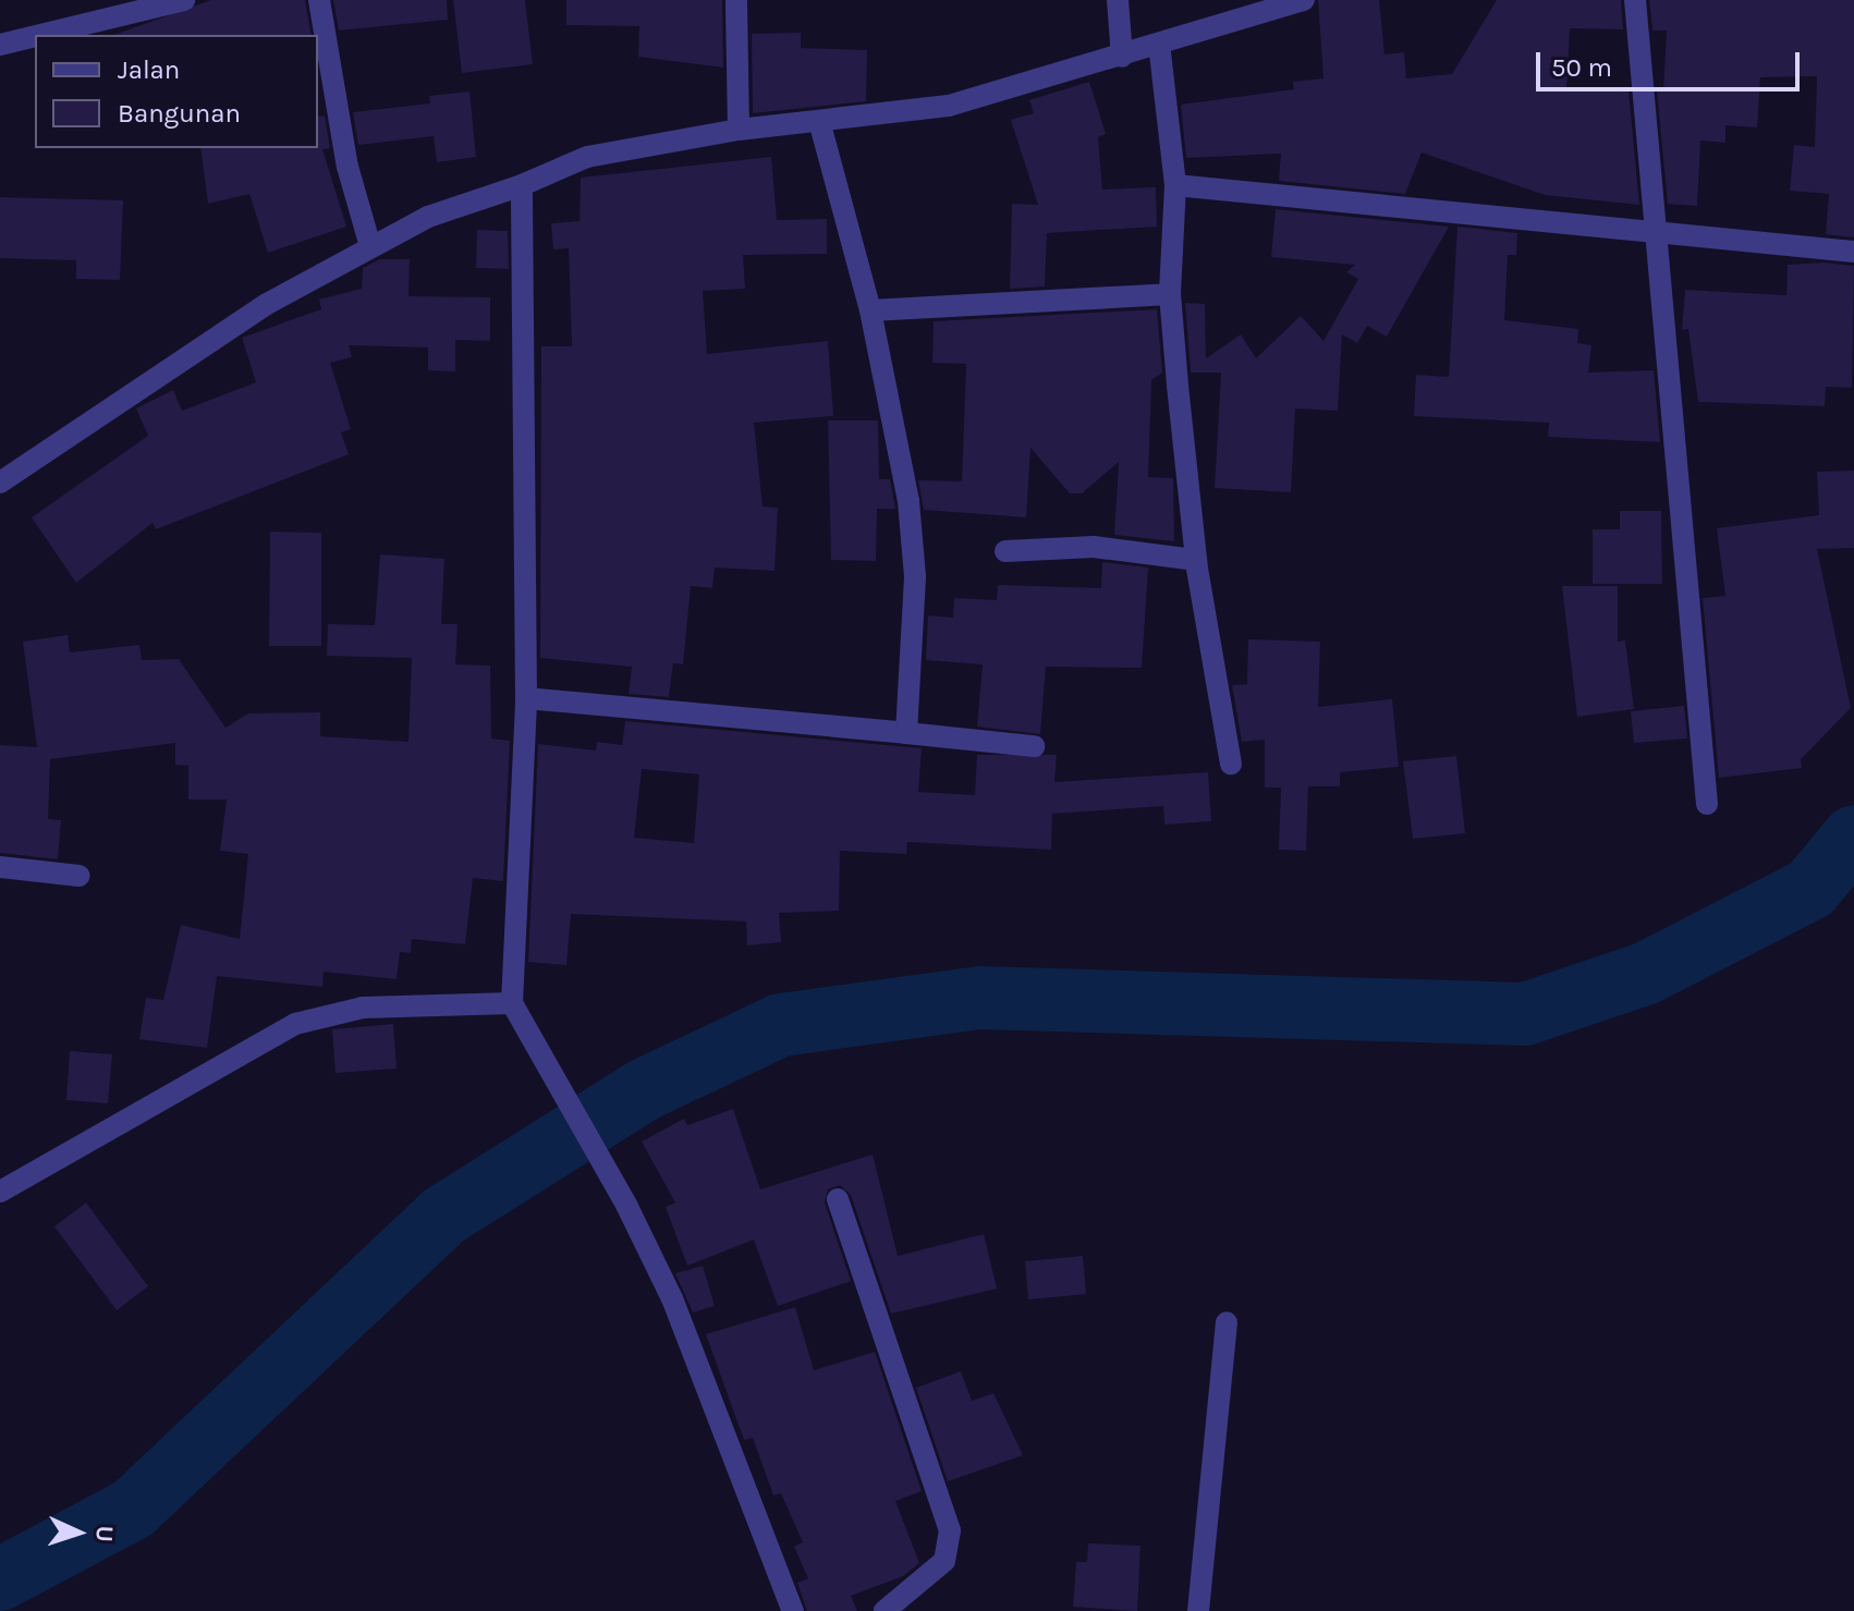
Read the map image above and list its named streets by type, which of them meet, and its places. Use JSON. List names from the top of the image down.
{
  "legend": ["Jalan", "Bangunan"],
  "scale_bar": "50 m",
  "north": "right"
}
